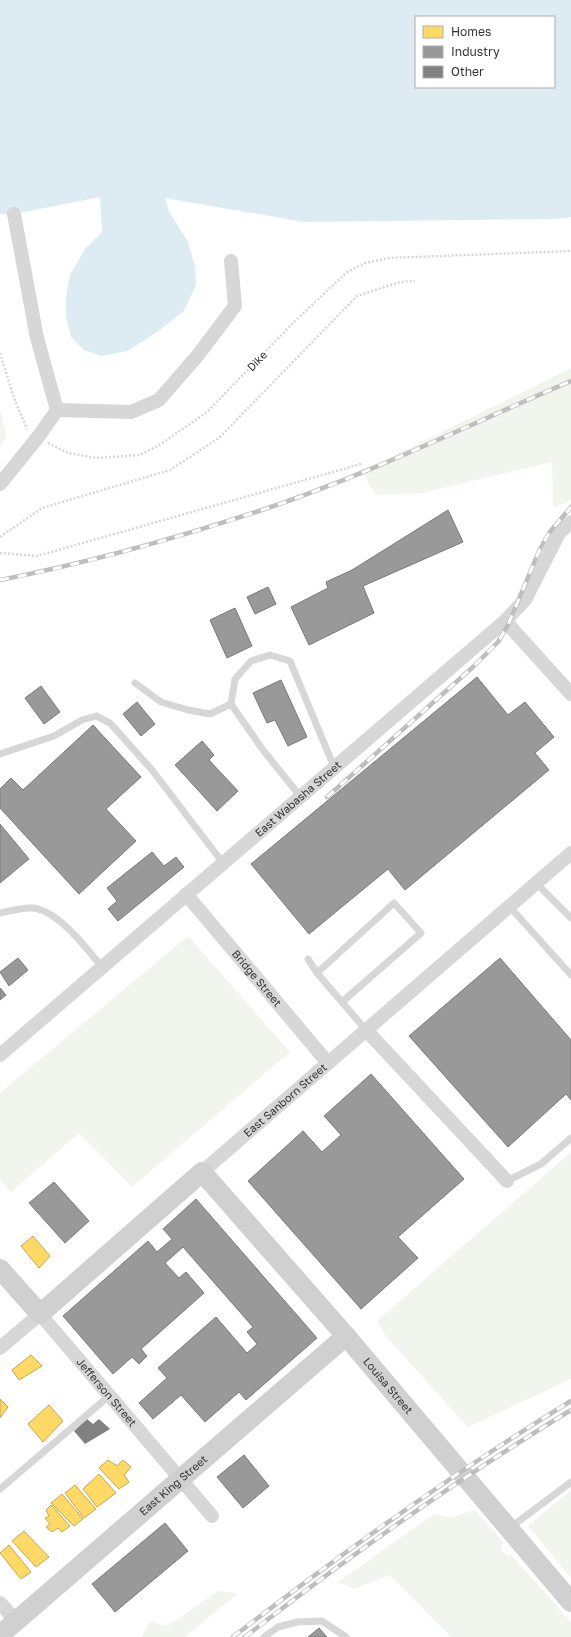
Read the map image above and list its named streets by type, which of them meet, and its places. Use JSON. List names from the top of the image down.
{
  "streets": {
    "street": [
      "East Wabasha Street",
      "Bridge Street",
      "East Sanborn Street",
      "Louisa Street",
      "Jefferson Street",
      "East King Street"
    ],
    "path": ["Dike"]
  },
  "crossings": [
    ["East Wabasha Street", "Bridge Street"],
    ["Bridge Street", "East Sanborn Street"],
    ["East Sanborn Street", "Louisa Street"],
    ["East Sanborn Street", "Jefferson Street"],
    ["Louisa Street", "East King Street"],
    ["Jefferson Street", "East King Street"]
  ],
  "legend": ["Homes", "Industry", "Other"]
}
